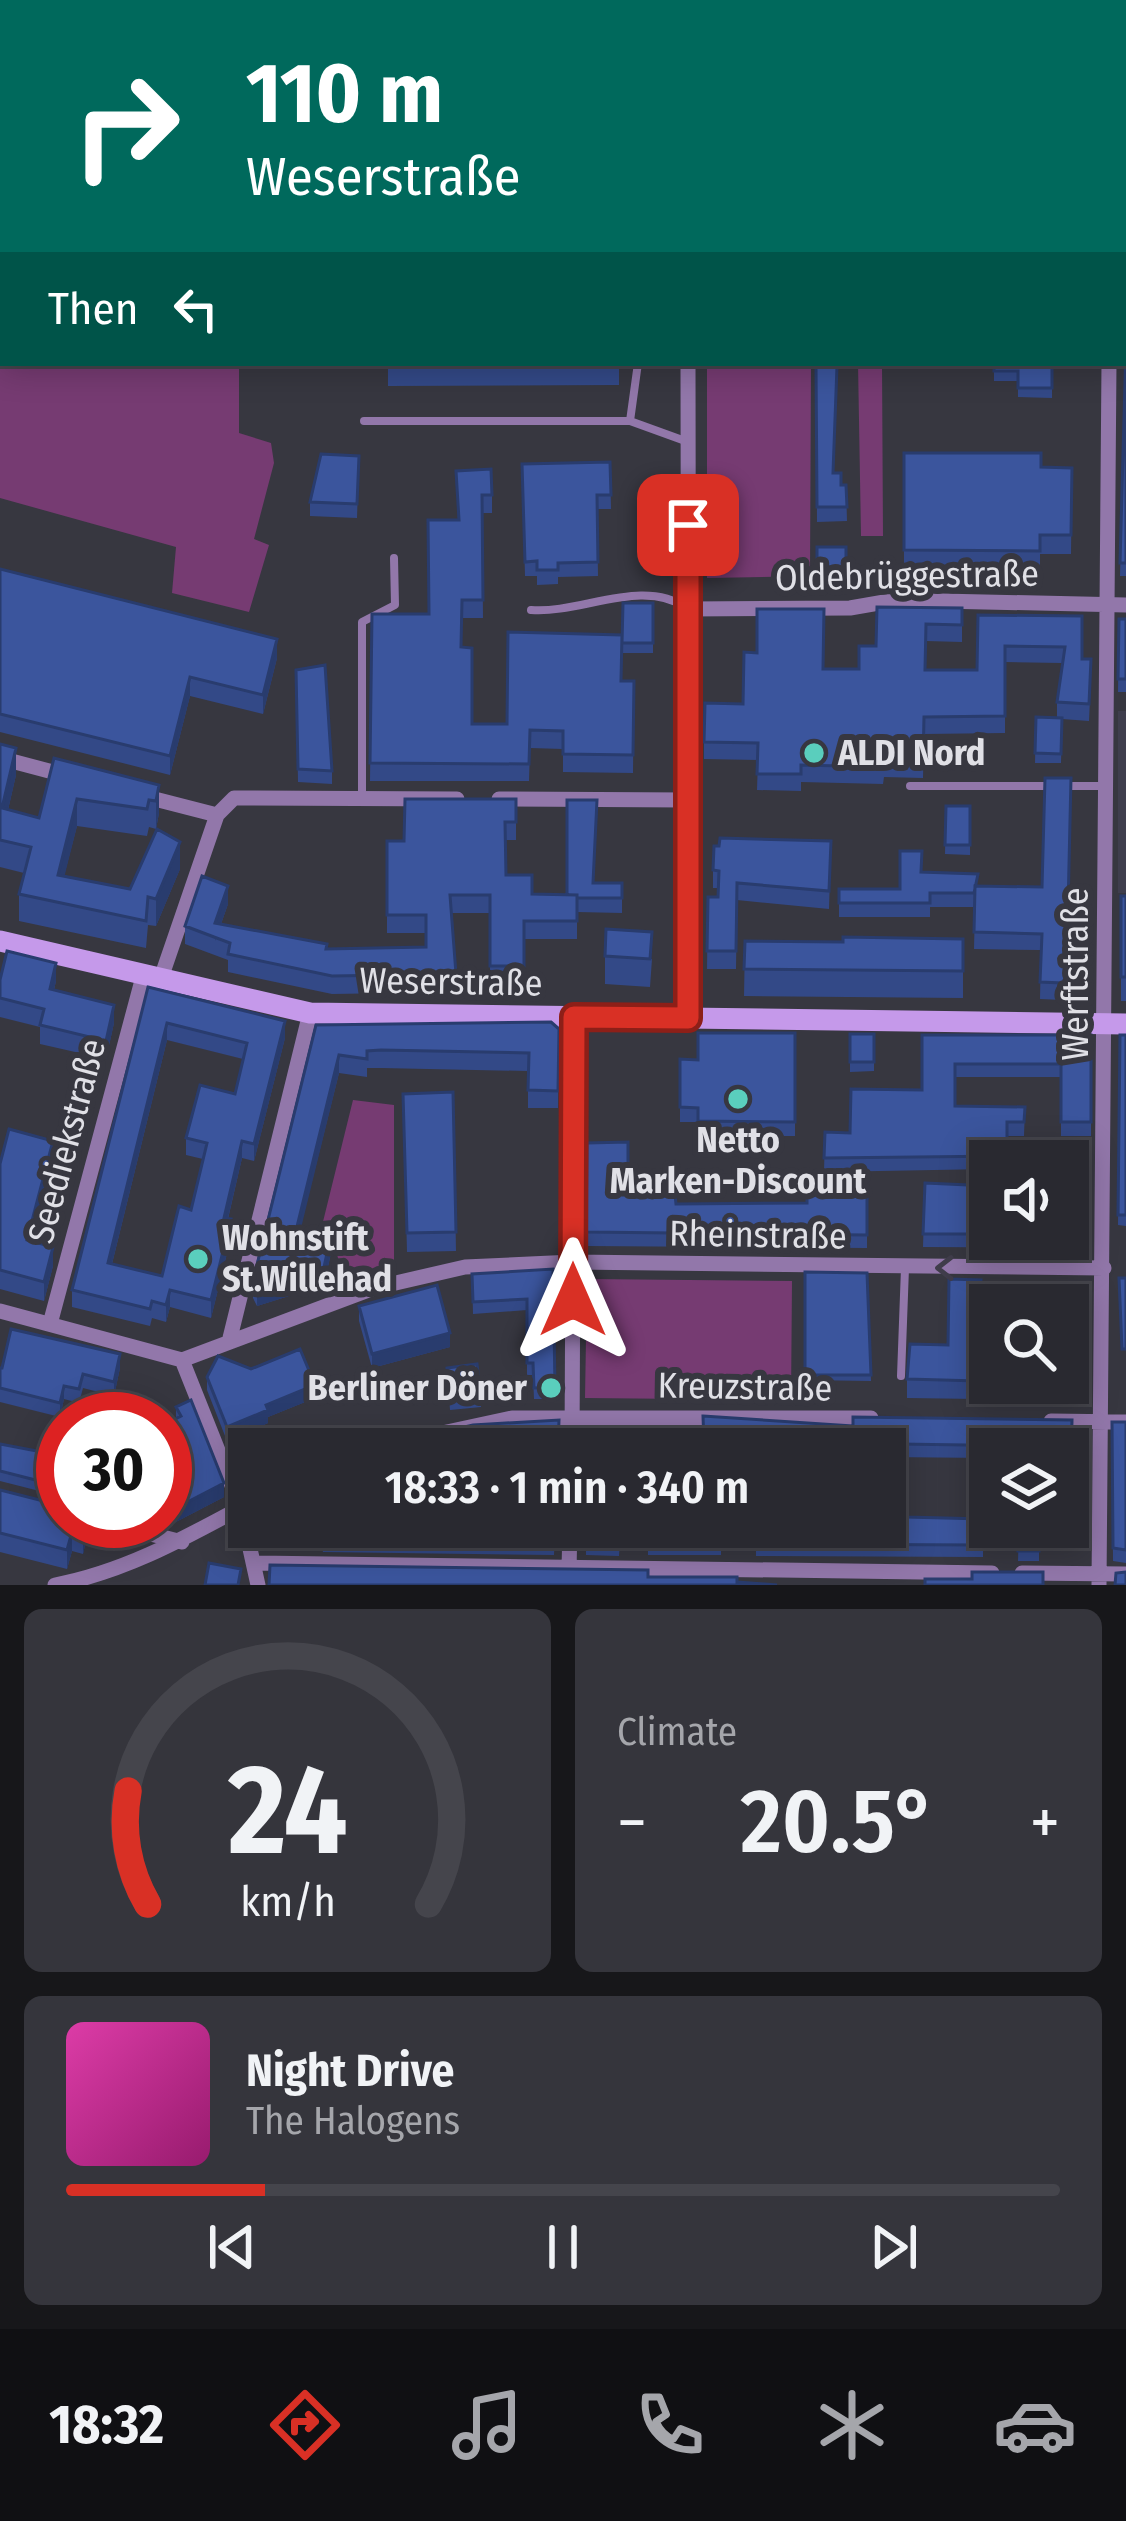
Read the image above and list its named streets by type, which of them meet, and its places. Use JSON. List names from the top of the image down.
{
  "streets": {
    "street": [
      "Oldebrüggestraße",
      "Werftstraße",
      "Weserstraße",
      "Seediekstraße",
      "Rheinstraße",
      "Kreuzstraße"
    ]
  },
  "crossings": [
    ["Oldebrüggestraße", "Werftstraße"],
    ["Werftstraße", "Weserstraße"],
    ["Werftstraße", "Rheinstraße"],
    ["Weserstraße", "Seediekstraße"]
  ],
  "places": [
    "ALDI Nord",
    "Netto Marken-Discount",
    "Wohnstift St.Willehad",
    "Berliner Döner"
  ],
  "page": {
    "turn": ["110 m", "Weserstraße"],
    "then": "Then",
    "limit": "30",
    "trip": "18:33 · 1 min · 340 m",
    "tile": "Climate",
    "heat": ["−", "20.5°", "+"],
    "song": ["Night Drive", "The Halogens"],
    "tabs": "18:32",
    "gauge": ["24", "km/h"]
  }
}
